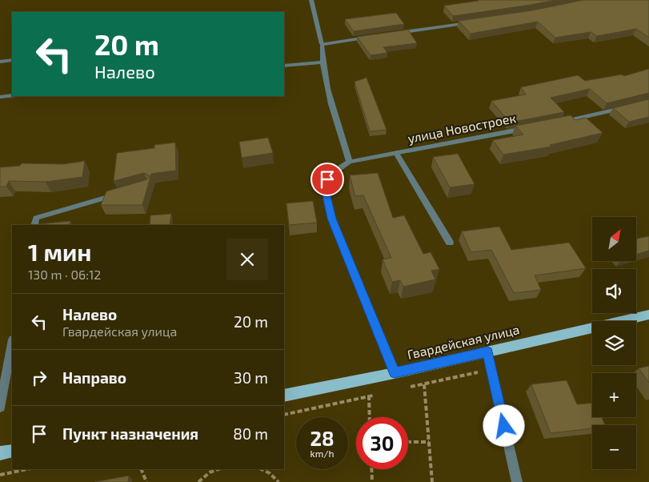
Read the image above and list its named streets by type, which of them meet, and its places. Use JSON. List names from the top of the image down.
{
  "streets": {
    "main road": ["Гвардейская улица"],
    "street": ["улица Новостроек"]
  },
  "north": "top right",
  "page": {
    "turn": ["20 m", "Налево"],
    "map_buttons": ["+", "−"],
    "heading": ["1 мин", "130 m · 06:12"],
    "list": [
      {
        "name": "Налево",
        "note": "Гвардейская улица",
        "value": "20 m"
      },
      {
        "name": "Направо",
        "value": "30 m"
      },
      {
        "name": "Пункт назначения",
        "value": "80 m"
      }
    ],
    "speed": "28 km/h",
    "limit": "30"
  }
}
